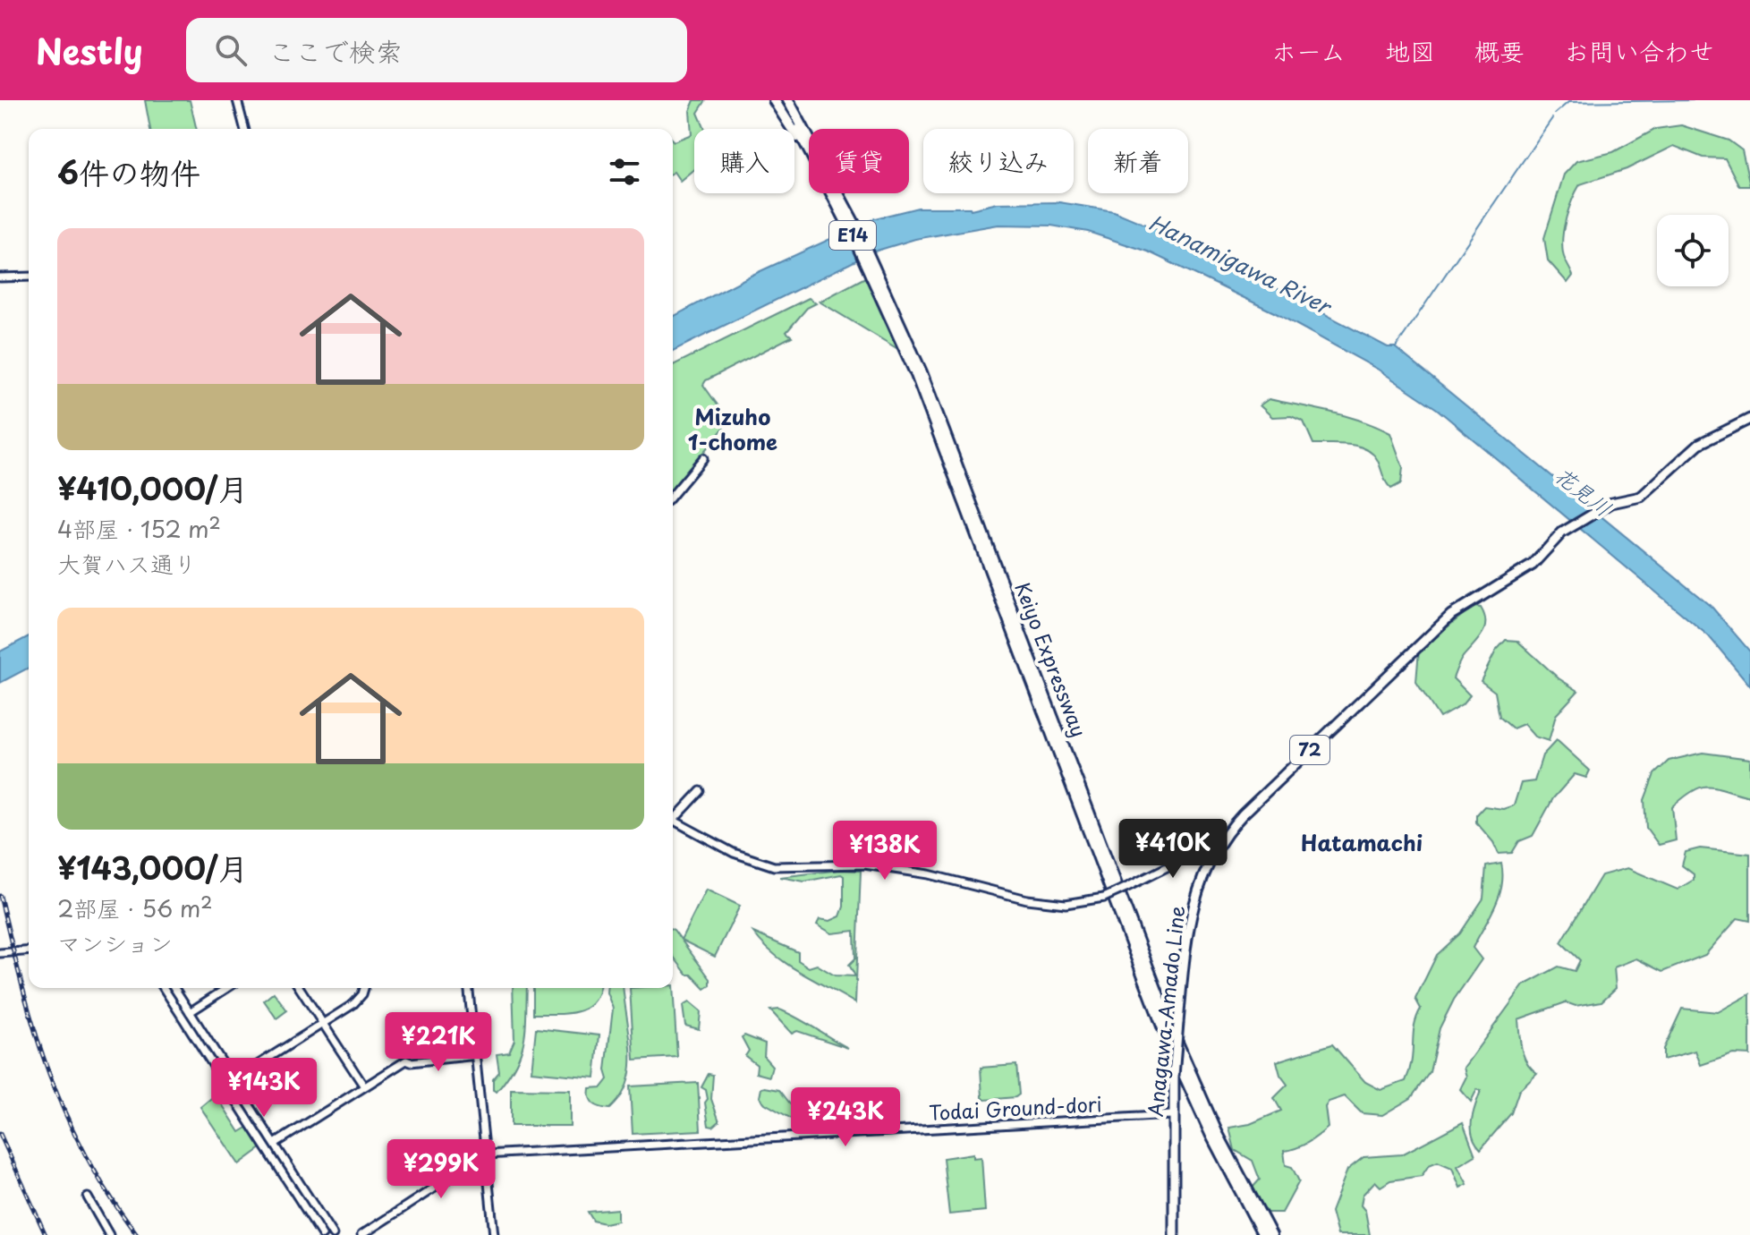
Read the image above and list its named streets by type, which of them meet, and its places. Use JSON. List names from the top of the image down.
{
  "streets": {
    "highway": ["E14", "Keiyo Expressway"],
    "main road": ["72", "Anagawa-Amado Line"],
    "street": ["Todai Ground-dori"]
  },
  "crossings": [
    ["Anagawa-Amado Line", "Todai Ground-dori"]
  ],
  "districts": ["Mizuho 1-chome", "Hatamachi"],
  "water": ["Hanamigawa River", "花見川"],
  "page": {
    "header": "Nestly",
    "search": "ここで検索",
    "nav": [
      "ホーム",
      "地図",
      "概要",
      "お問い合わせ"
    ],
    "chip": [
      "購入",
      "賃貸",
      "絞り込み",
      "新着"
    ],
    "heading": "6件の物件",
    "list": [
      {
        "name": "¥410,000/月",
        "note": "4部屋 · 152 m² · 大賀ハス通り"
      },
      {
        "name": "¥143,000/月",
        "note": "2部屋 · 56 m² · マンション"
      }
    ],
    "price": [
      "¥410K",
      "¥138K",
      "¥221K",
      "¥143K",
      "¥243K",
      "¥299K"
    ]
  }
}
